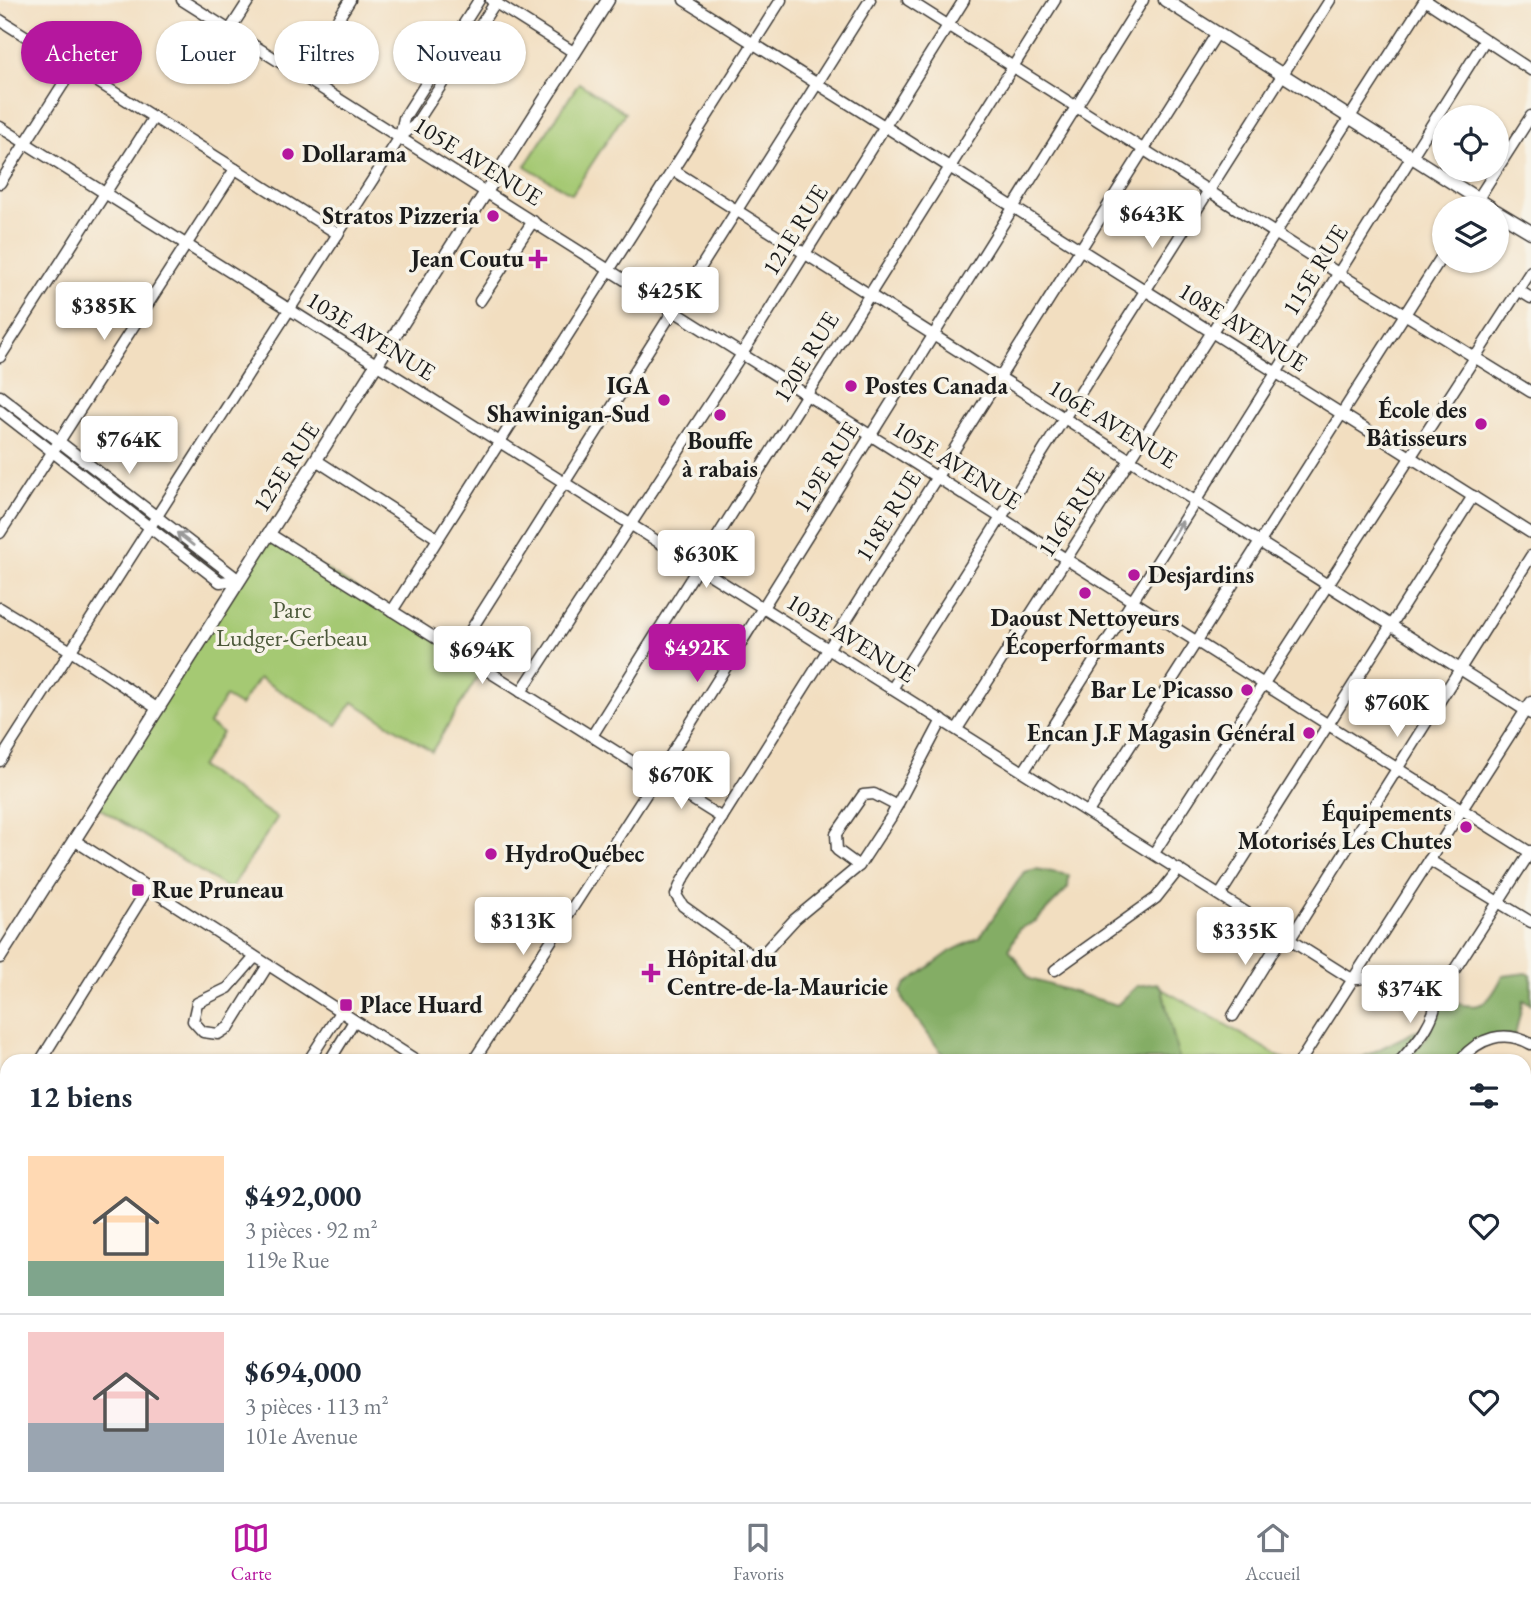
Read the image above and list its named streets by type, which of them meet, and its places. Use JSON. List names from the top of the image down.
{
  "streets": {
    "main road": ["125E RUE"],
    "street": [
      "105E AVENUE",
      "121E RUE",
      "115E RUE",
      "108E AVENUE",
      "103E AVENUE",
      "120E RUE",
      "106E AVENUE",
      "119E RUE",
      "116E RUE",
      "118E RUE"
    ]
  },
  "crossings": [
    ["105E AVENUE", "121E RUE"],
    ["105E AVENUE", "115E RUE"],
    ["105E AVENUE", "120E RUE"],
    ["105E AVENUE", "125E RUE"],
    ["105E AVENUE", "119E RUE"],
    ["105E AVENUE", "116E RUE"],
    ["105E AVENUE", "118E RUE"],
    ["121E RUE", "108E AVENUE"],
    ["121E RUE", "103E AVENUE"],
    ["121E RUE", "106E AVENUE"],
    ["115E RUE", "108E AVENUE"],
    ["115E RUE", "103E AVENUE"],
    ["115E RUE", "106E AVENUE"],
    ["108E AVENUE", "120E RUE"],
    ["108E AVENUE", "119E RUE"],
    ["108E AVENUE", "116E RUE"],
    ["108E AVENUE", "118E RUE"],
    ["103E AVENUE", "120E RUE"],
    ["103E AVENUE", "125E RUE"],
    ["103E AVENUE", "119E RUE"],
    ["103E AVENUE", "116E RUE"],
    ["103E AVENUE", "118E RUE"],
    ["120E RUE", "106E AVENUE"],
    ["106E AVENUE", "119E RUE"],
    ["106E AVENUE", "116E RUE"],
    ["106E AVENUE", "118E RUE"]
  ],
  "parks": ["Parc Ludger-Gerbeau"],
  "places": {
    "other": [
      "Dollarama",
      "Stratos Pizzeria",
      "Postes Canada",
      "IGA Shawinigan-Sud",
      "Bouffe à rabais",
      "École des Bâtisseurs",
      "Desjardins",
      "Daoust Nettoyeurs Écoperformants",
      "Bar Le Picasso",
      "Encan J.F Magasin Général",
      "Équipements Motorisés Les Chutes",
      "HydroQuébec"
    ],
    "health": ["Jean Coutu", "Hôpital du Centre-de-la-Mauricie"],
    "transit": ["Rue Pruneau", "Place Huard"]
  },
  "page": {
    "chip": [
      "Acheter",
      "Louer",
      "Filtres",
      "Nouveau"
    ],
    "price": [
      "$643K",
      "$425K",
      "$385K",
      "$764K",
      "$630K",
      "$492K",
      "$694K",
      "$760K",
      "$670K",
      "$313K",
      "$335K",
      "$374K"
    ],
    "heading": "12 biens",
    "list": [
      {
        "name": "$492,000",
        "note": "3 pièces · 92 m² · 119e Rue"
      },
      {
        "name": "$694,000",
        "note": "3 pièces · 113 m² · 101e Avenue"
      }
    ],
    "tabs": ["Carte", "Favoris", "Accueil"]
  }
}
